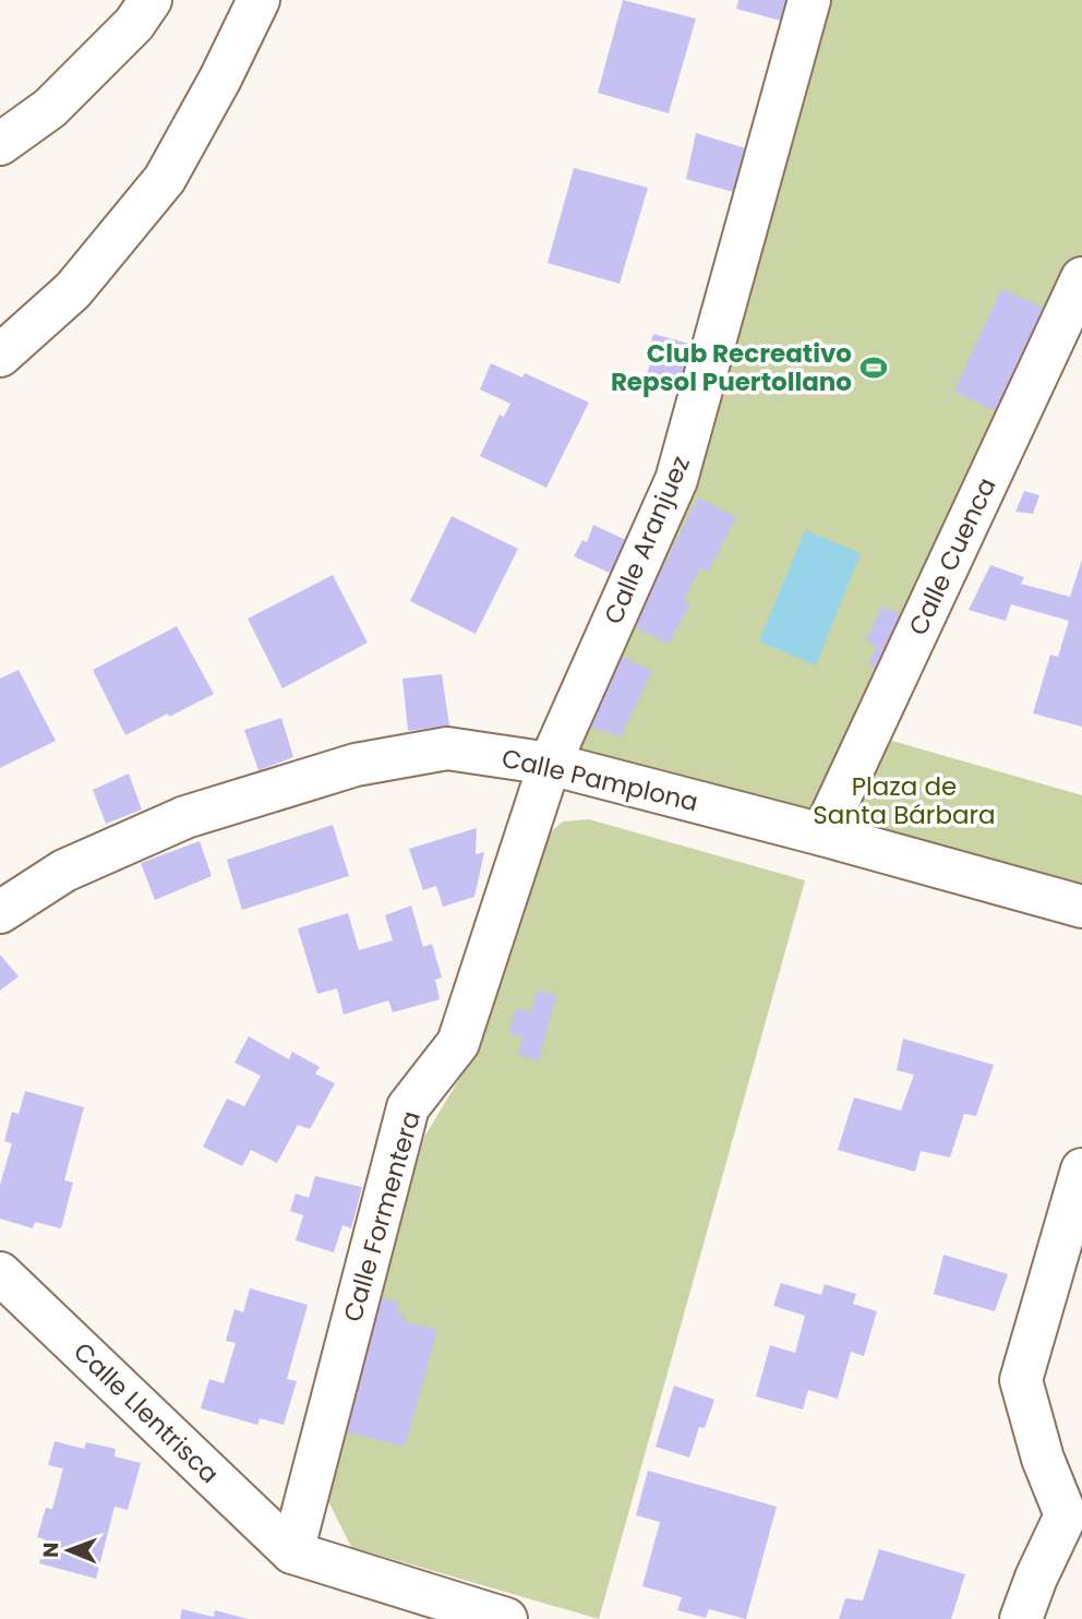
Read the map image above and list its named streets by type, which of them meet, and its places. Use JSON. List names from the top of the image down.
{
  "streets": {
    "street": [
      "Calle Aranjuez",
      "Calle Cuenca",
      "Calle Pamplona",
      "Calle Formentera",
      "Calle Llentrisca"
    ]
  },
  "crossings": [
    ["Calle Aranjuez", "Calle Pamplona"],
    ["Calle Aranjuez", "Calle Formentera"],
    ["Calle Cuenca", "Calle Pamplona"],
    ["Calle Pamplona", "Calle Formentera"],
    ["Calle Formentera", "Calle Llentrisca"]
  ],
  "parks": ["Plaza de Santa Bárbara"],
  "places": {
    "sports": ["Club Recreativo Repsol Puertollano"]
  },
  "north": "left"
}
